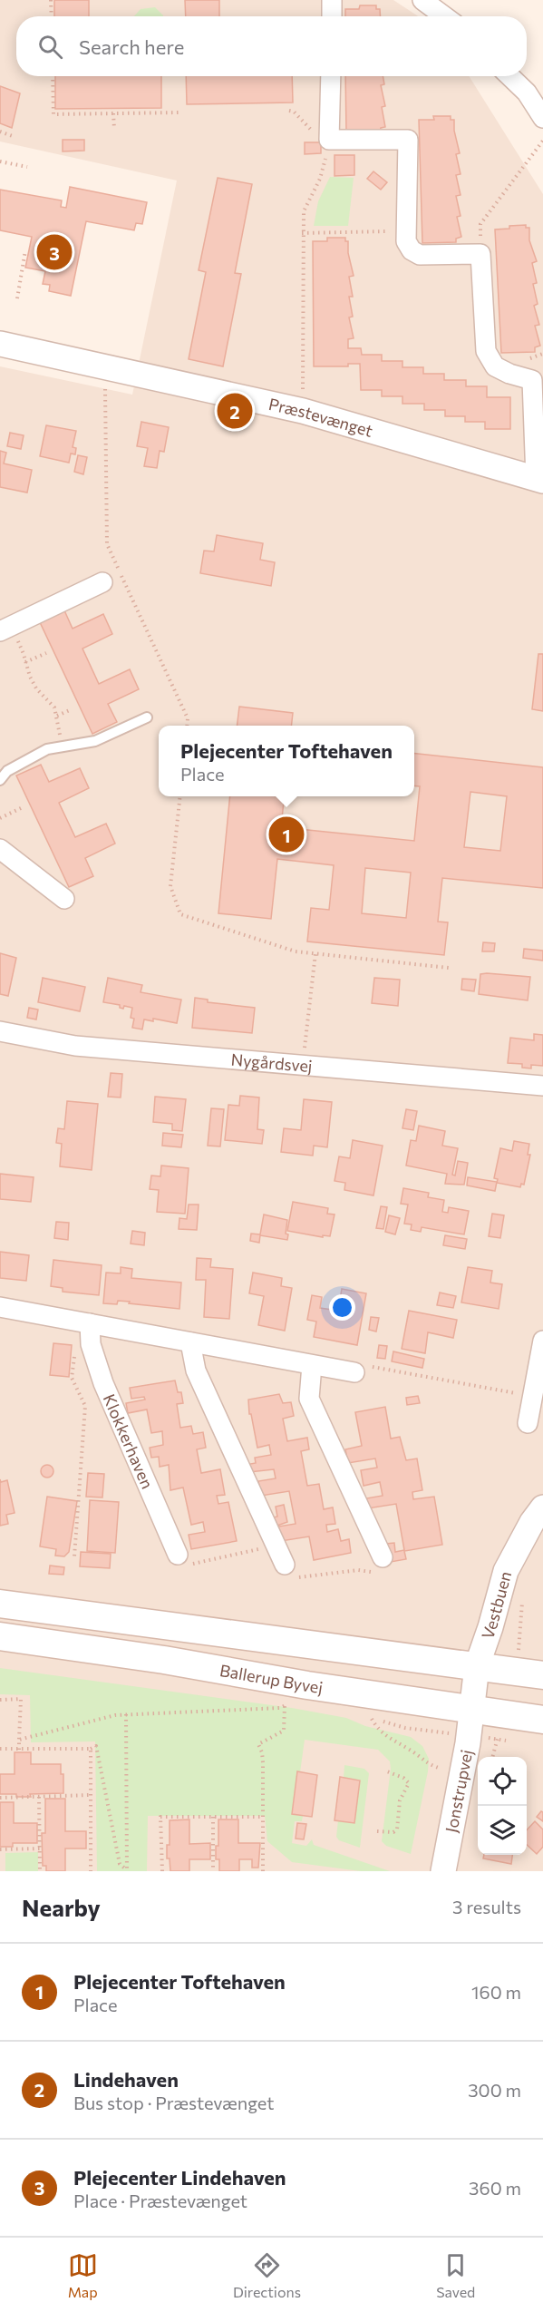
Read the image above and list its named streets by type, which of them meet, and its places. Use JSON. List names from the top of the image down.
{
  "streets": {
    "main road": ["Ballerup Byvej"],
    "street": [
      "Præstevænget",
      "Nygårdsvej",
      "Klokkerhaven",
      "Vestbuen",
      "Jonstrupvej"
    ]
  },
  "crossings": [
    ["Vestbuen", "Ballerup Byvej"],
    ["Vestbuen", "Jonstrupvej"],
    ["Ballerup Byvej", "Jonstrupvej"]
  ],
  "page": {
    "search": "Search here",
    "pins": ["3", "2", "1"],
    "popup": ["Plejecenter Toftehaven", "Place"],
    "heading": ["Nearby", "3 results"],
    "list": [
      {
        "mark": "1",
        "name": "Plejecenter Toftehaven",
        "note": "Place",
        "value": "160 m"
      },
      {
        "mark": "2",
        "name": "Lindehaven",
        "note": "Bus stop · Præstevænget",
        "value": "300 m"
      },
      {
        "mark": "3",
        "name": "Plejecenter Lindehaven",
        "note": "Place · Præstevænget",
        "value": "360 m"
      }
    ],
    "nav": ["Map", "Directions", "Saved"]
  }
}
